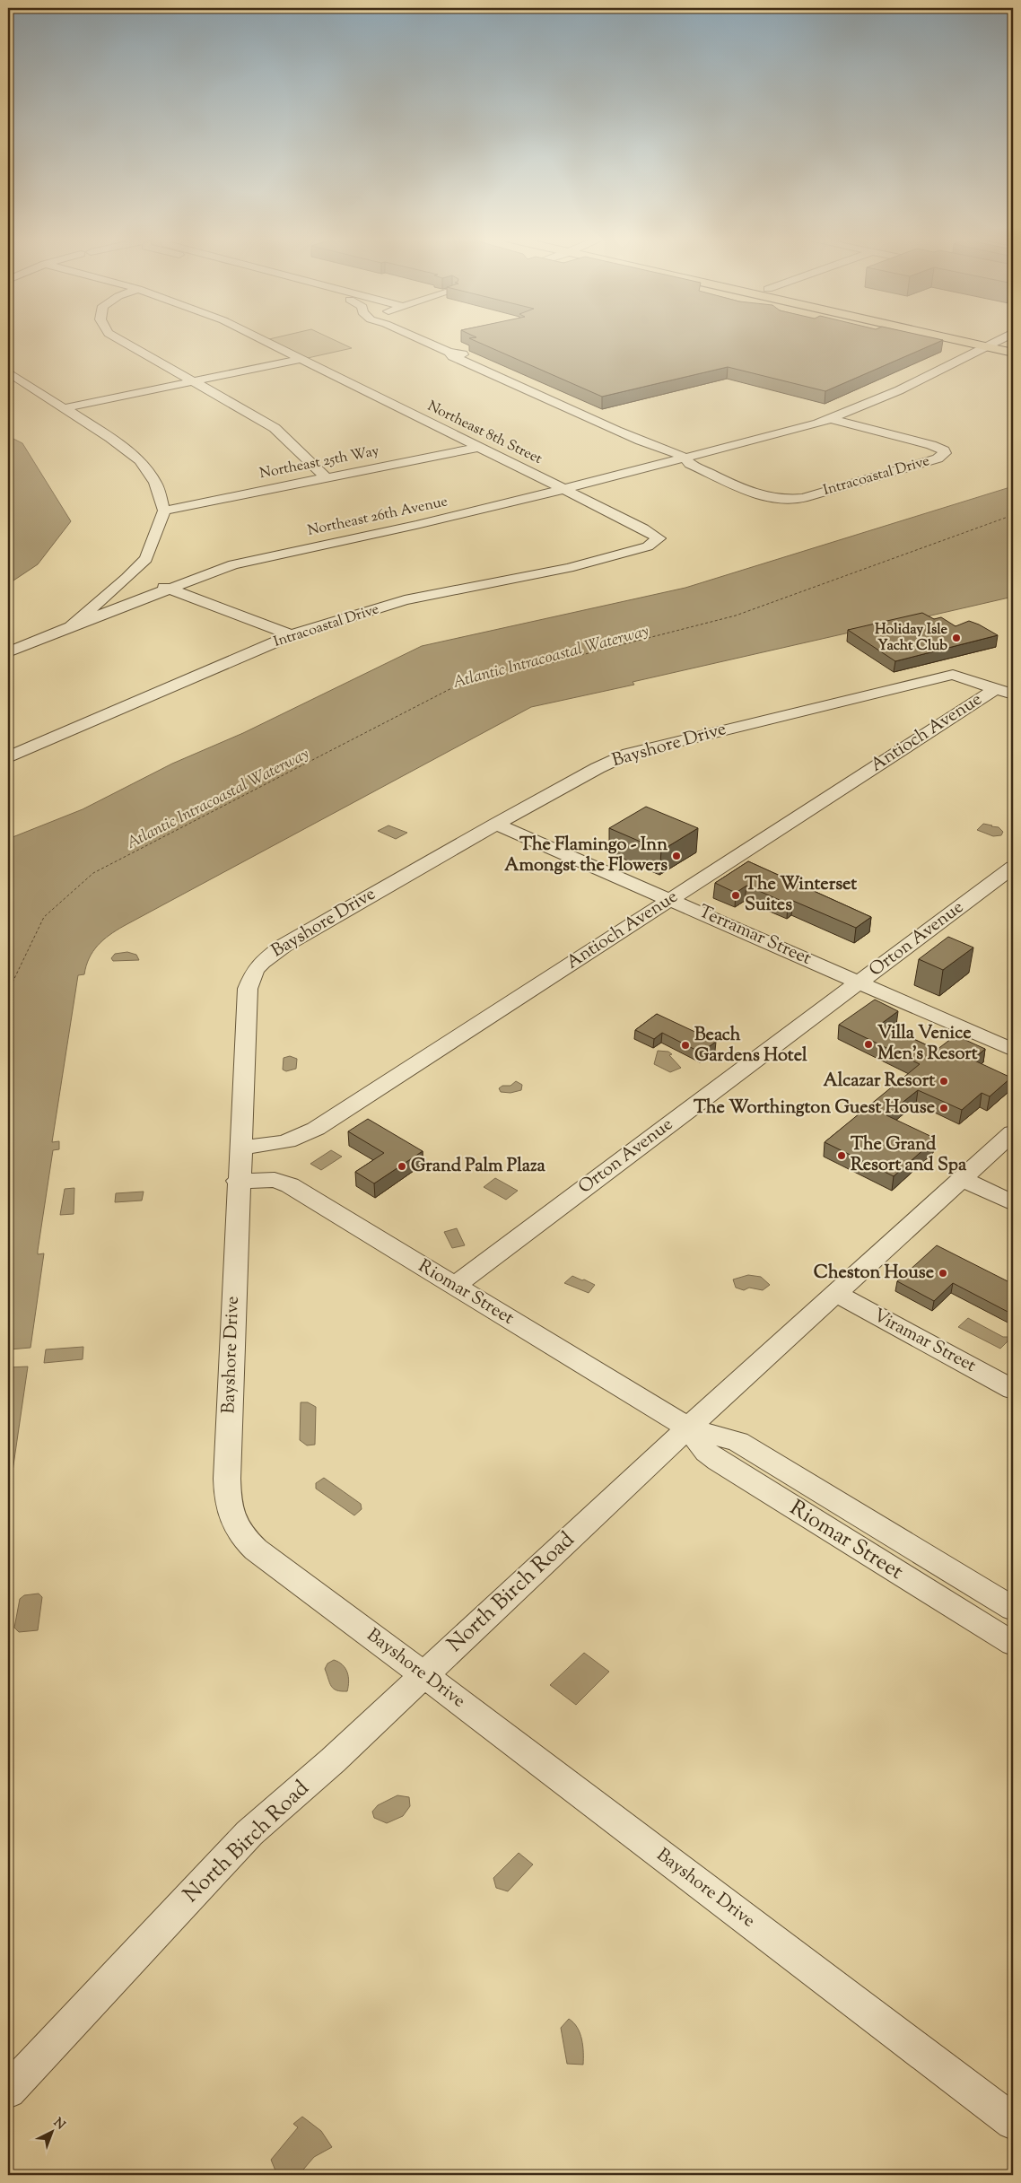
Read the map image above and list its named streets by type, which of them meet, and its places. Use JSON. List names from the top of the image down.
{
  "streets": {
    "street": [
      "Northeast 8th Street",
      "Northeast 25th Way",
      "Intracoastal Drive",
      "Northeast 26th Avenue",
      "Antioch Avenue",
      "Bayshore Drive",
      "Terramar Street",
      "Orton Avenue",
      "Riomar Street",
      "Viramar Street",
      "North Birch Road"
    ]
  },
  "crossings": [
    ["Northeast 8th Street", "Northeast 25th Way"],
    ["Northeast 8th Street", "Intracoastal Drive"],
    ["Northeast 8th Street", "Northeast 26th Avenue"],
    ["Intracoastal Drive", "Northeast 26th Avenue"],
    ["Antioch Avenue", "Bayshore Drive"],
    ["Antioch Avenue", "Terramar Street"],
    ["Bayshore Drive", "Terramar Street"],
    ["Bayshore Drive", "Riomar Street"],
    ["Bayshore Drive", "North Birch Road"],
    ["Terramar Street", "Orton Avenue"],
    ["Orton Avenue", "Riomar Street"],
    ["Riomar Street", "North Birch Road"],
    ["Viramar Street", "North Birch Road"]
  ],
  "water": ["Atlantic Intracoastal Waterway"],
  "places": [
    "Holiday Isle Yacht Club",
    "The Flamingo - Inn Amongst the Flowers",
    "The Winterset Suites",
    "Villa Venice Men's Resort",
    "Beach Gardens Hotel",
    "Alcazar Resort",
    "The Worthington Guest House",
    "The Grand Resort and Spa",
    "Grand Palm Plaza",
    "Cheston House"
  ],
  "north": "top right"
}
